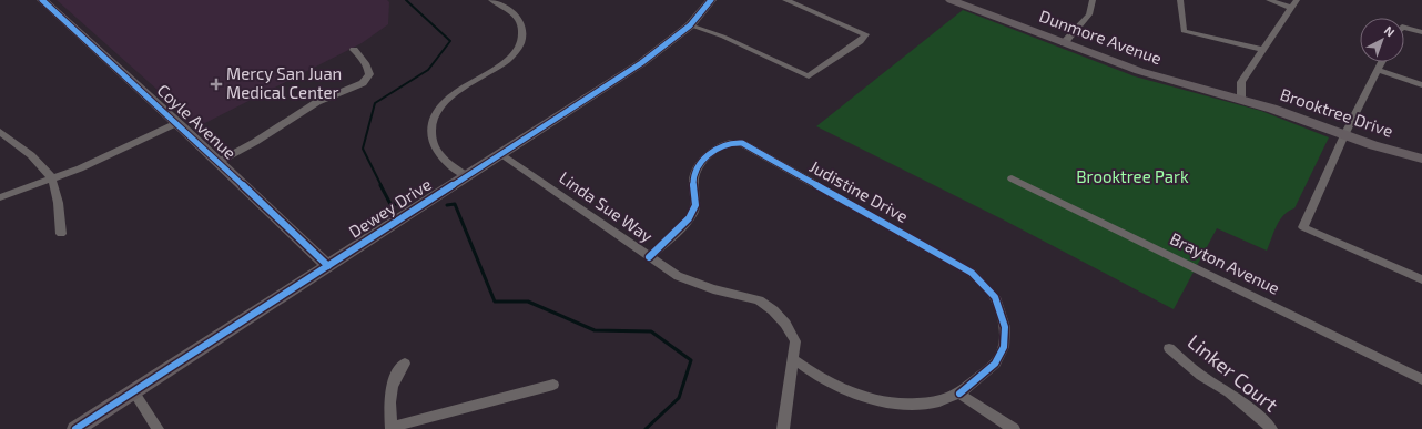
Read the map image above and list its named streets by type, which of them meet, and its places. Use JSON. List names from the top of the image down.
{
  "streets": {
    "street": [
      "Dunmore Avenue",
      "Brooktree Drive",
      "Coyle Avenue",
      "Judistine Drive",
      "Linda Sue Way",
      "Dewey Drive",
      "Brayton Avenue",
      "Linker Court"
    ]
  },
  "crossings": [
    ["Dunmore Avenue", "Brooktree Drive"],
    ["Coyle Avenue", "Dewey Drive"],
    ["Judistine Drive", "Linda Sue Way"],
    ["Linda Sue Way", "Dewey Drive"]
  ],
  "parks": ["Brooktree Park"],
  "places": {
    "health": ["Mercy San Juan Medical Center"]
  },
  "north": "top right"
}
